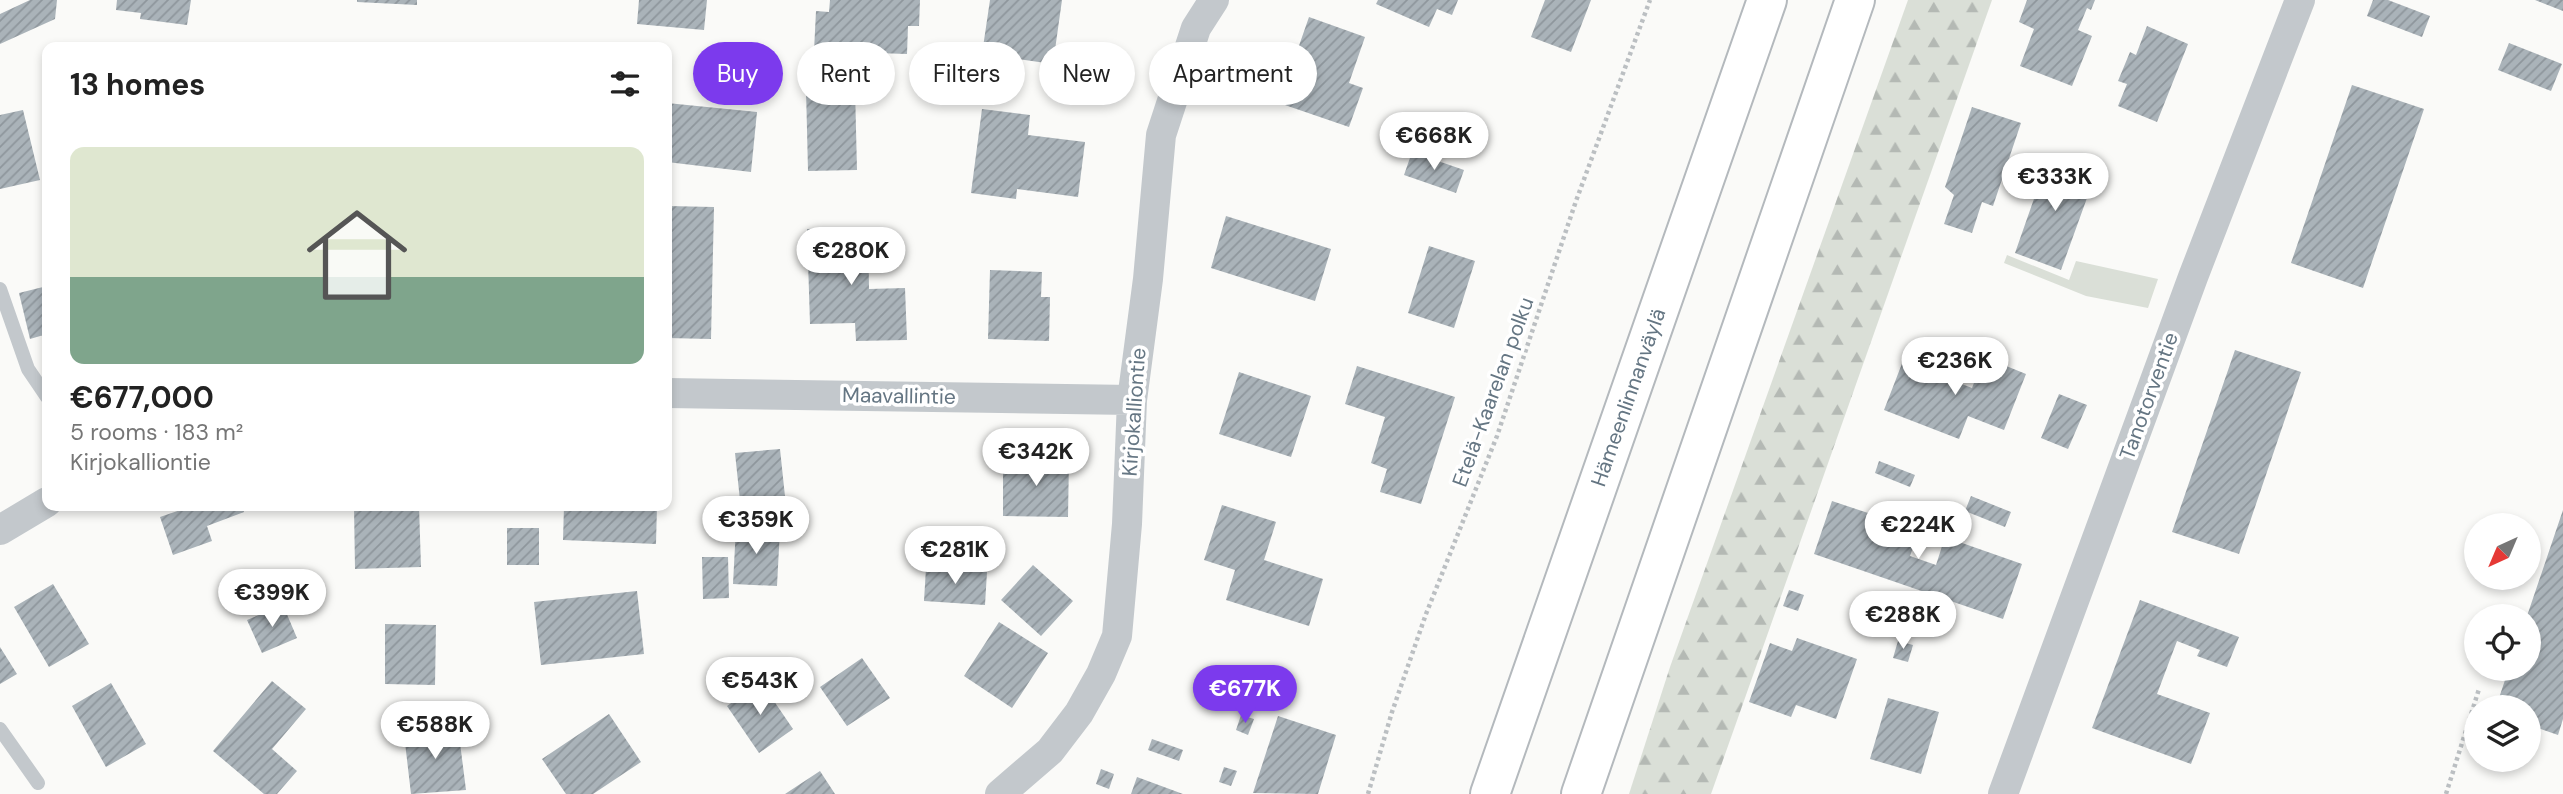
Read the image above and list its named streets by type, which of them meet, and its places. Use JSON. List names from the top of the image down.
{
  "streets": {
    "highway": ["Hämeenlinnanväylä"],
    "street": ["Maavallintie", "Tanotorventie", "Kirjokalliontie"],
    "path": ["Etelä-Kaarelan polku"]
  },
  "crossings": [
    ["Maavallintie", "Kirjokalliontie"]
  ],
  "north": "bottom left",
  "page": {
    "chip": [
      "Buy",
      "Rent",
      "Filters",
      "New",
      "Apartment"
    ],
    "heading": "13 homes",
    "price": [
      "€668K",
      "€333K",
      "€280K",
      "€236K",
      "€342K",
      "€359K",
      "€224K",
      "€281K",
      "€399K",
      "€288K",
      "€543K",
      "€677K",
      "€588K"
    ],
    "list": [
      {
        "name": "€677,000",
        "note": "5 rooms · 183 m² · Kirjokalliontie"
      }
    ]
  }
}
